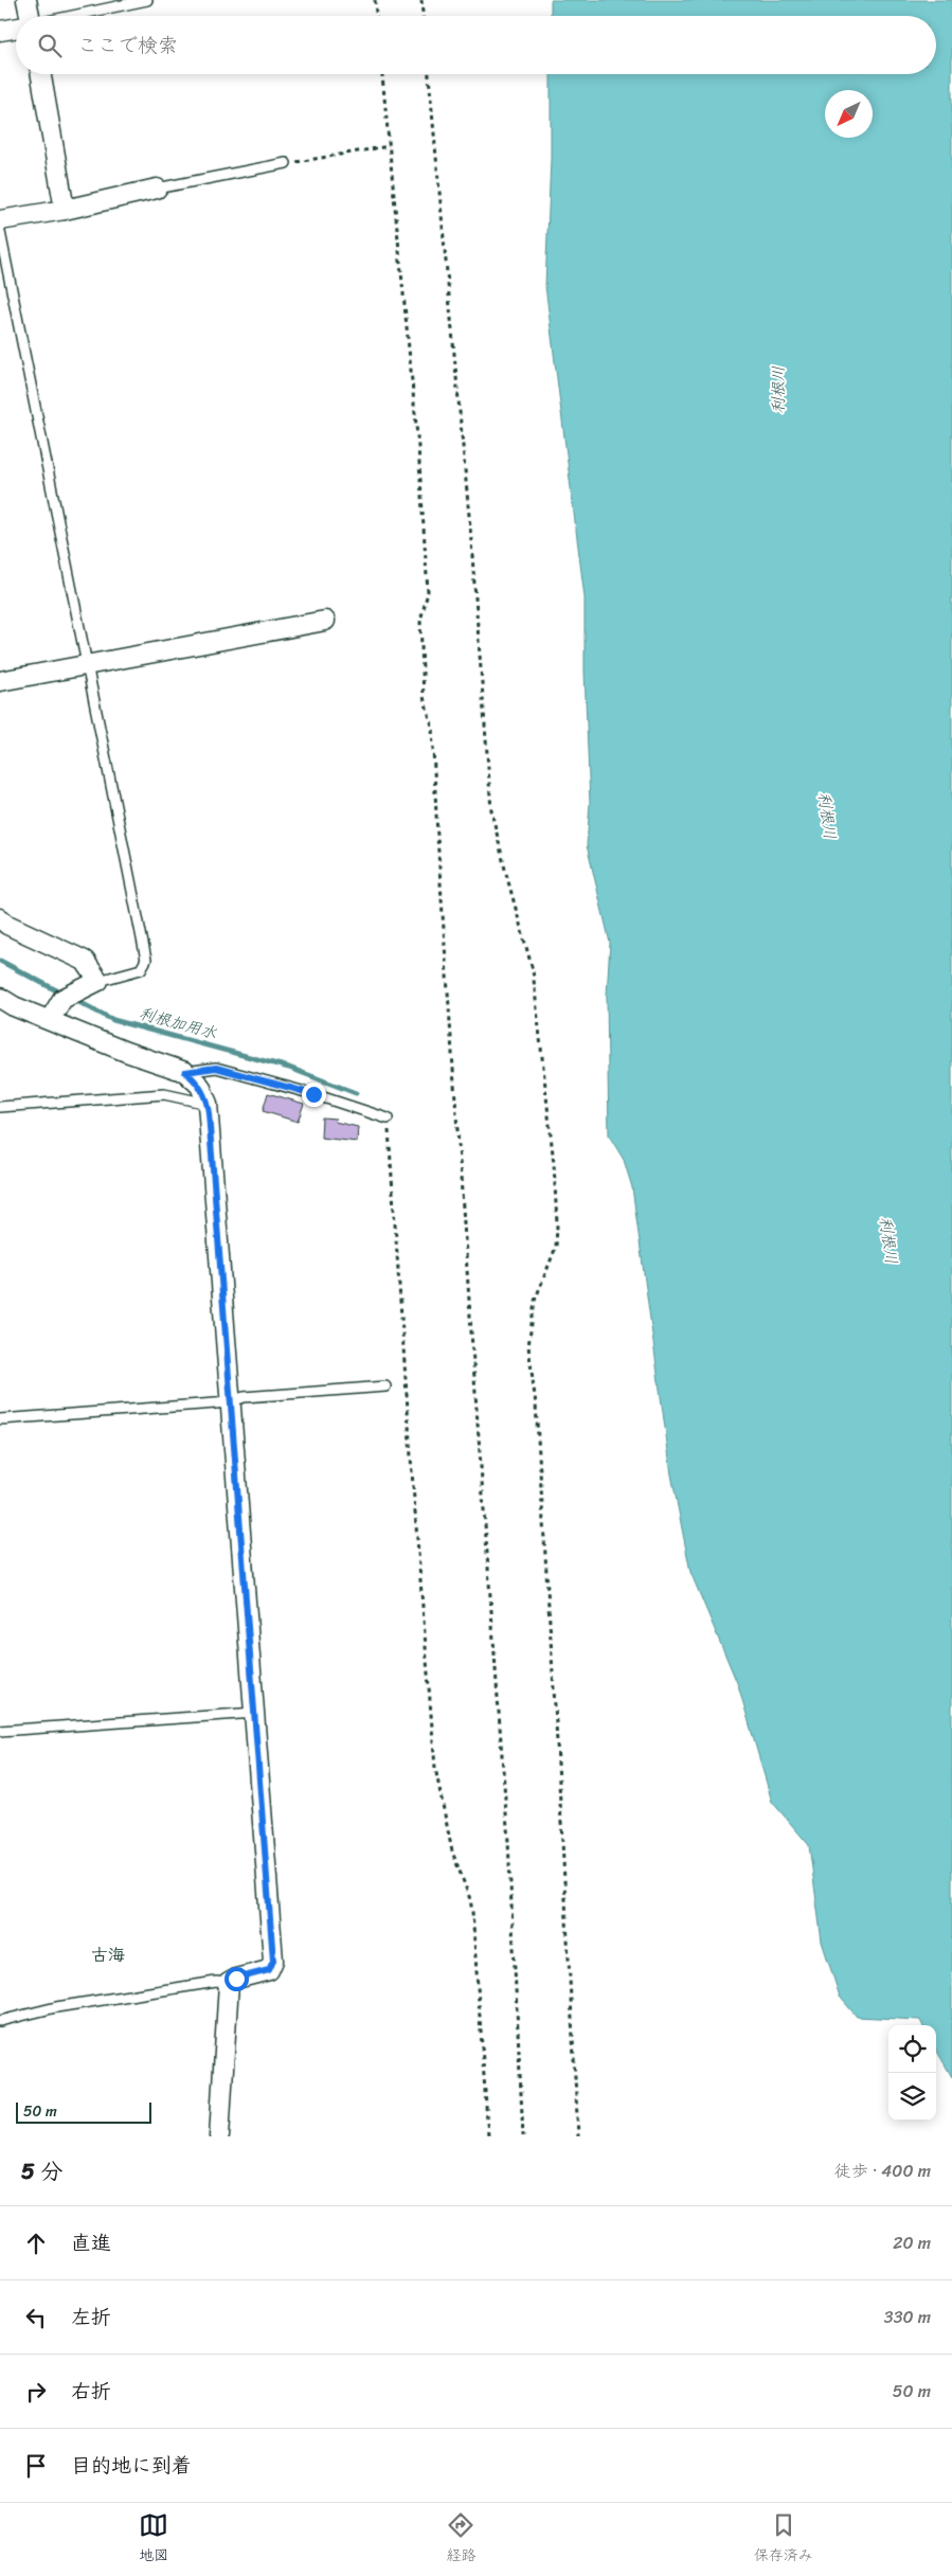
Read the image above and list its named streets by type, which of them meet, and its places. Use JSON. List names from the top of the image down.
{
  "districts": ["古海"],
  "water": ["利根川", "利根加用水"],
  "scale_bar": "50 m",
  "north": "bottom left",
  "page": {
    "search": "ここで検索",
    "scale": "50 m",
    "heading": ["5 分", "徒歩 · 400 m"],
    "list": [
      ["直進", "20 m"],
      ["左折", "330 m"],
      ["右折", "50 m"],
      "目的地に到着"
    ],
    "nav": ["地図", "経路", "保存済み"]
  }
}
